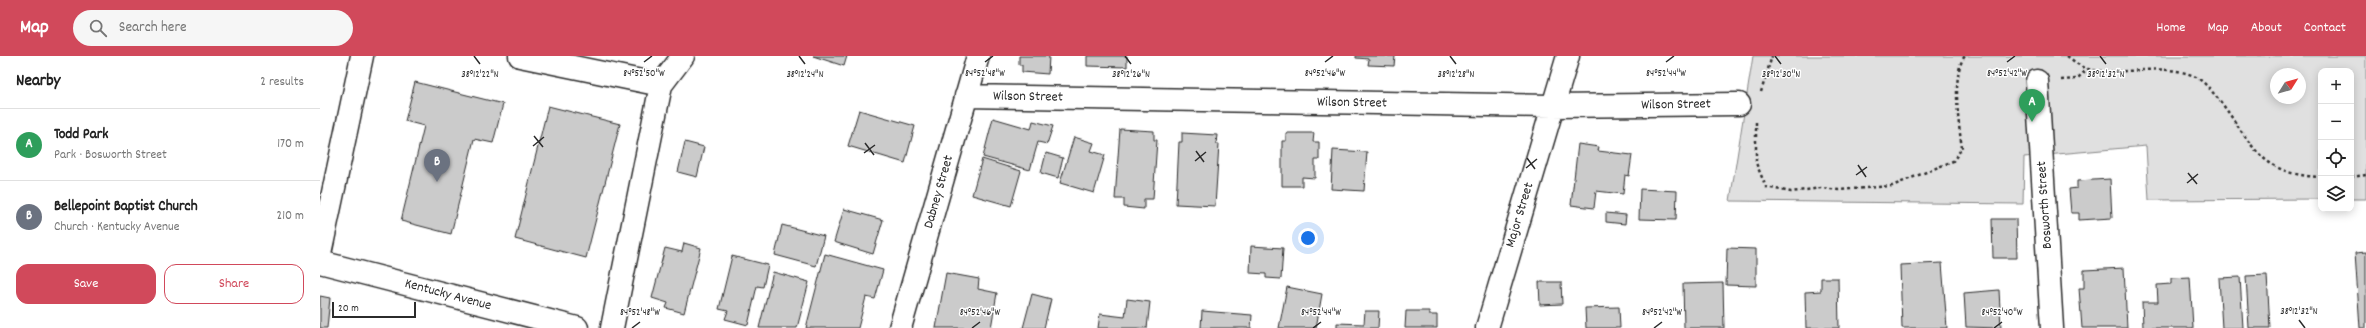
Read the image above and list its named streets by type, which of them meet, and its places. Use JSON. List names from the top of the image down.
{
  "streets": {
    "street": [
      "Wilson Street",
      "Dabney Street",
      "Bosworth Street",
      "Major Street",
      "Kentucky Avenue"
    ]
  },
  "crossings": [
    ["Wilson Street", "Dabney Street"],
    ["Wilson Street", "Major Street"]
  ],
  "scale_bar": "20 m",
  "north": "top right",
  "page": {
    "header": "Map",
    "search": "Search here",
    "nav": [
      "Home",
      "Map",
      "About",
      "Contact"
    ],
    "heading": ["Nearby", "2 results"],
    "map_buttons": ["+", "−"],
    "pins": ["A", "B"],
    "list": [
      {
        "mark": "A",
        "name": "Todd Park",
        "note": "Park · Bosworth Street",
        "value": "170 m"
      },
      {
        "mark": "B",
        "name": "Bellepoint Baptist Church",
        "note": "Church · Kentucky Avenue",
        "value": "210 m"
      }
    ],
    "buttons": ["Save", "Share"],
    "scale": "20 m"
  },
  "coordinates": [
    "84°52'42\"W",
    "84°52'50\"W",
    "84°52'48\"W",
    "84°52'46\"W",
    "84°52'44\"W",
    "38°12'22\"N",
    "38°12'24\"N",
    "38°12'26\"N",
    "38°12'28\"N",
    "38°12'30\"N",
    "38°12'32\"N",
    "84°52'40\"W"
  ]
}
